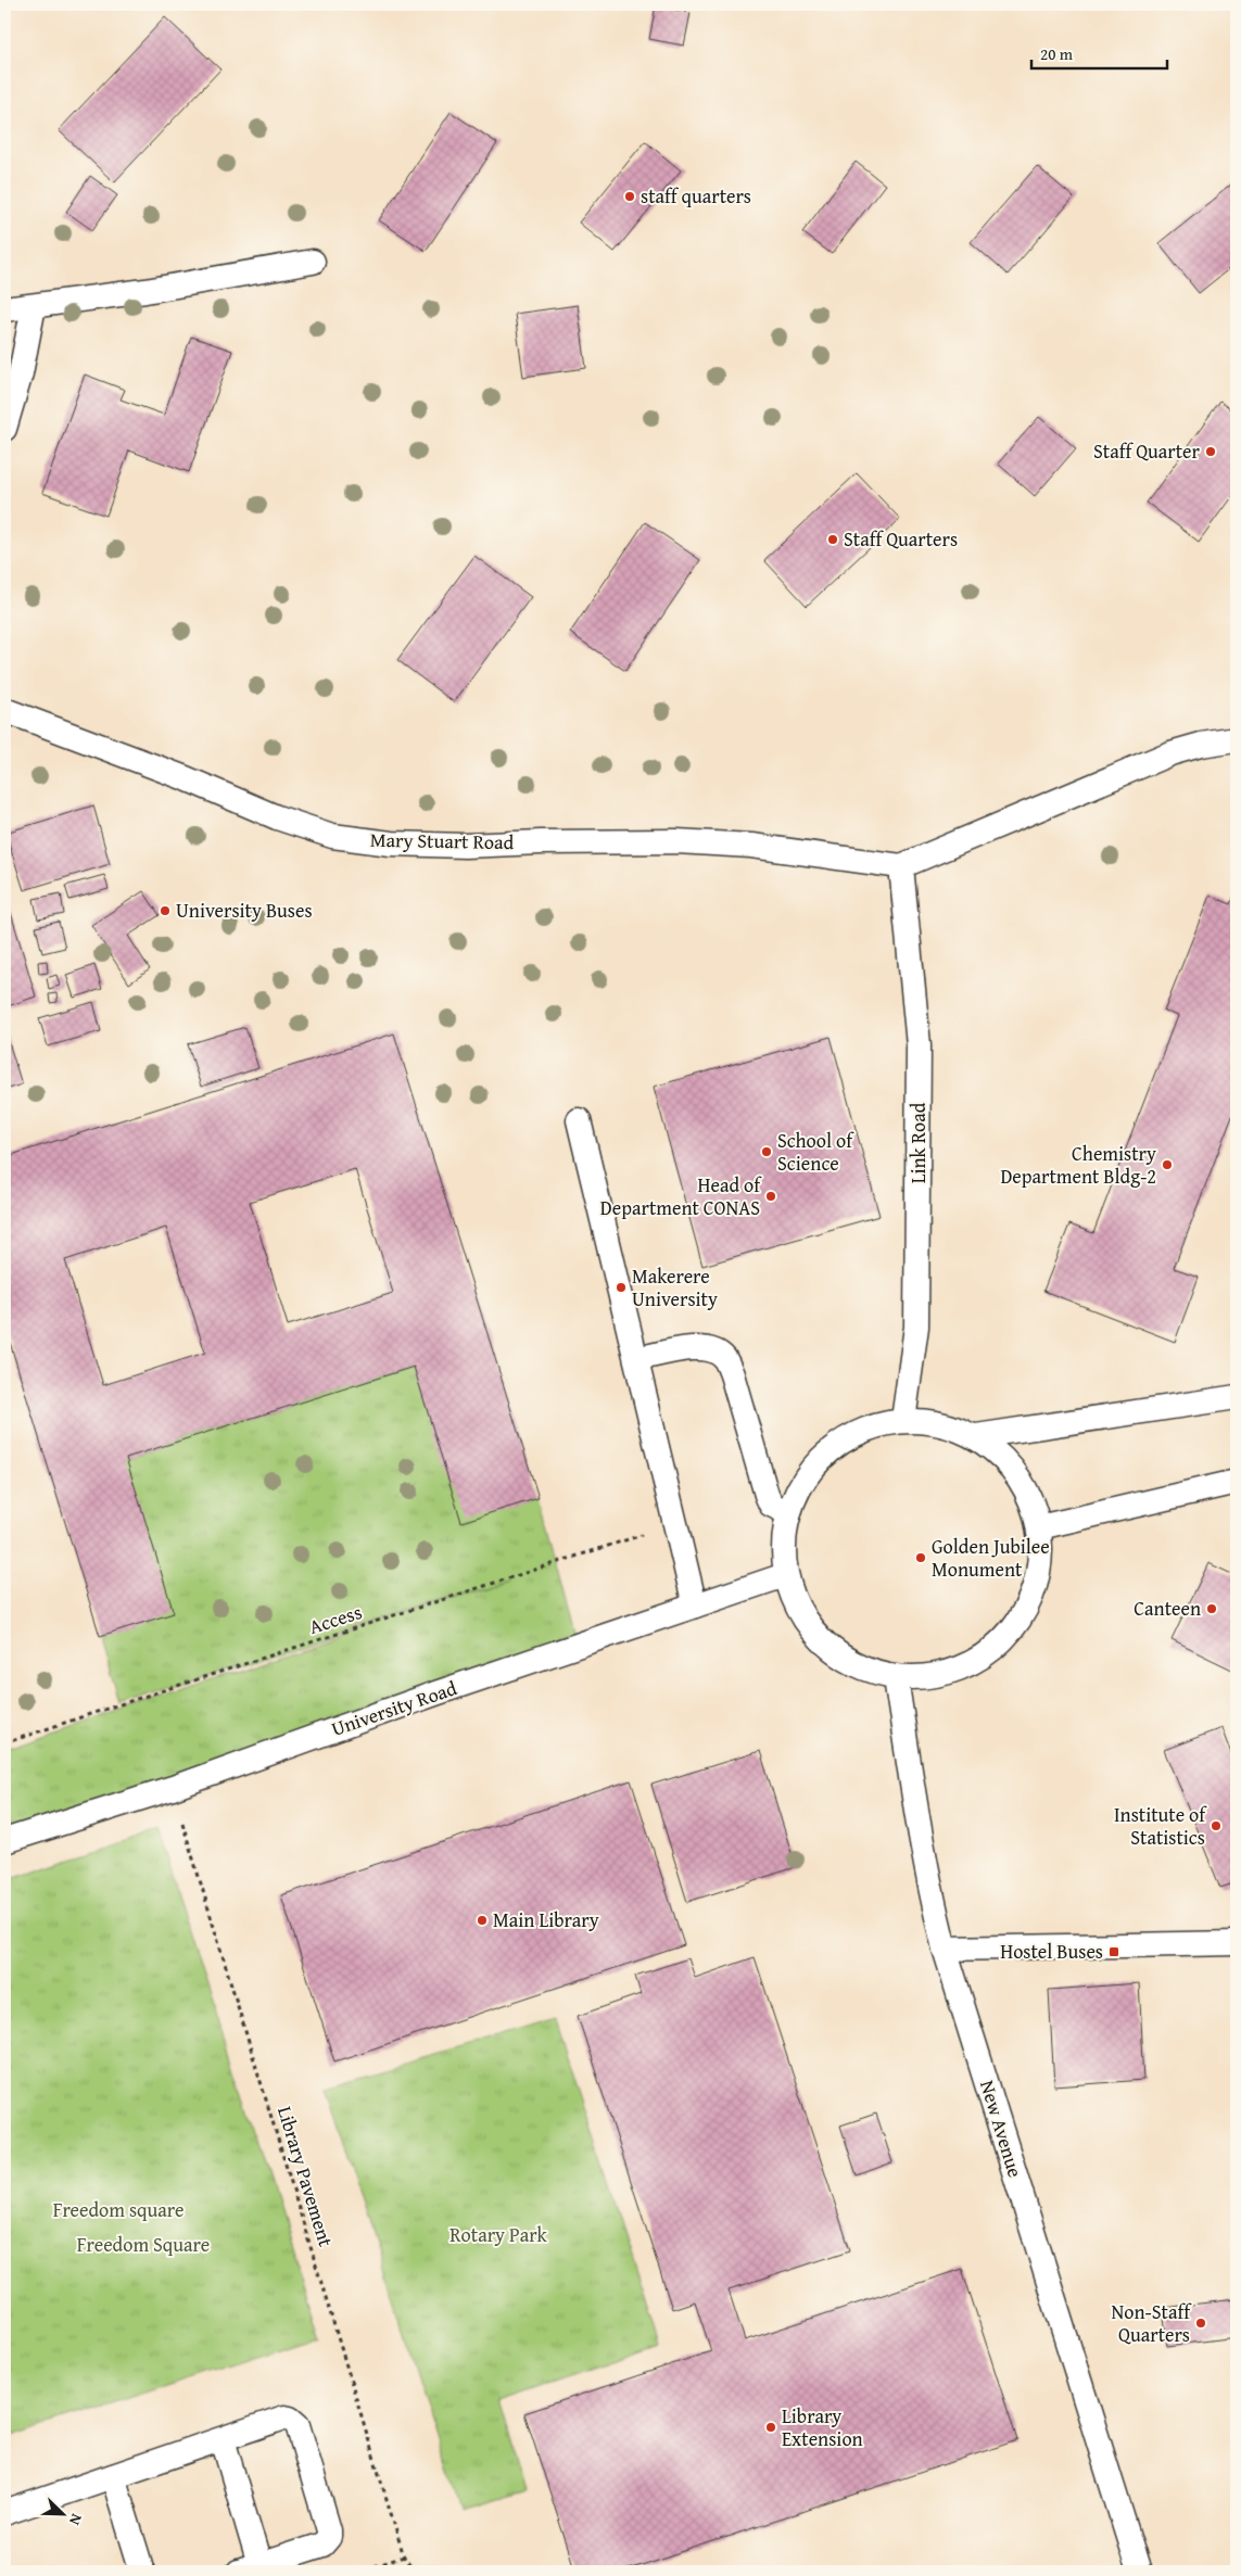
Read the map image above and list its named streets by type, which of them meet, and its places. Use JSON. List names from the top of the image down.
{
  "streets": {
    "lane": [
      "Mary Stuart Road",
      "Link Road",
      "University Road",
      "New Avenue"
    ],
    "path": ["Access", "Library Pavement"]
  },
  "crossings": [
    ["Mary Stuart Road", "Link Road"],
    ["University Road", "Library Pavement"]
  ],
  "parks": ["Freedom square", "Rotary Park", "Freedom Square"],
  "places": {
    "other": [
      "staff quarters",
      "Staff Quarter",
      "Staff Quarters",
      "University Buses",
      "School of Science",
      "Chemistry Department Bldg-2",
      "Head of Department CONAS",
      "Makerere University",
      "Golden Jubilee Monument",
      "Canteen",
      "Institute of Statistics",
      "Main Library",
      "Non-Staff Quarters",
      "Library Extension"
    ],
    "transit": ["Hostel Buses"]
  },
  "scale_bar": "20 m",
  "north": "bottom right"
}
